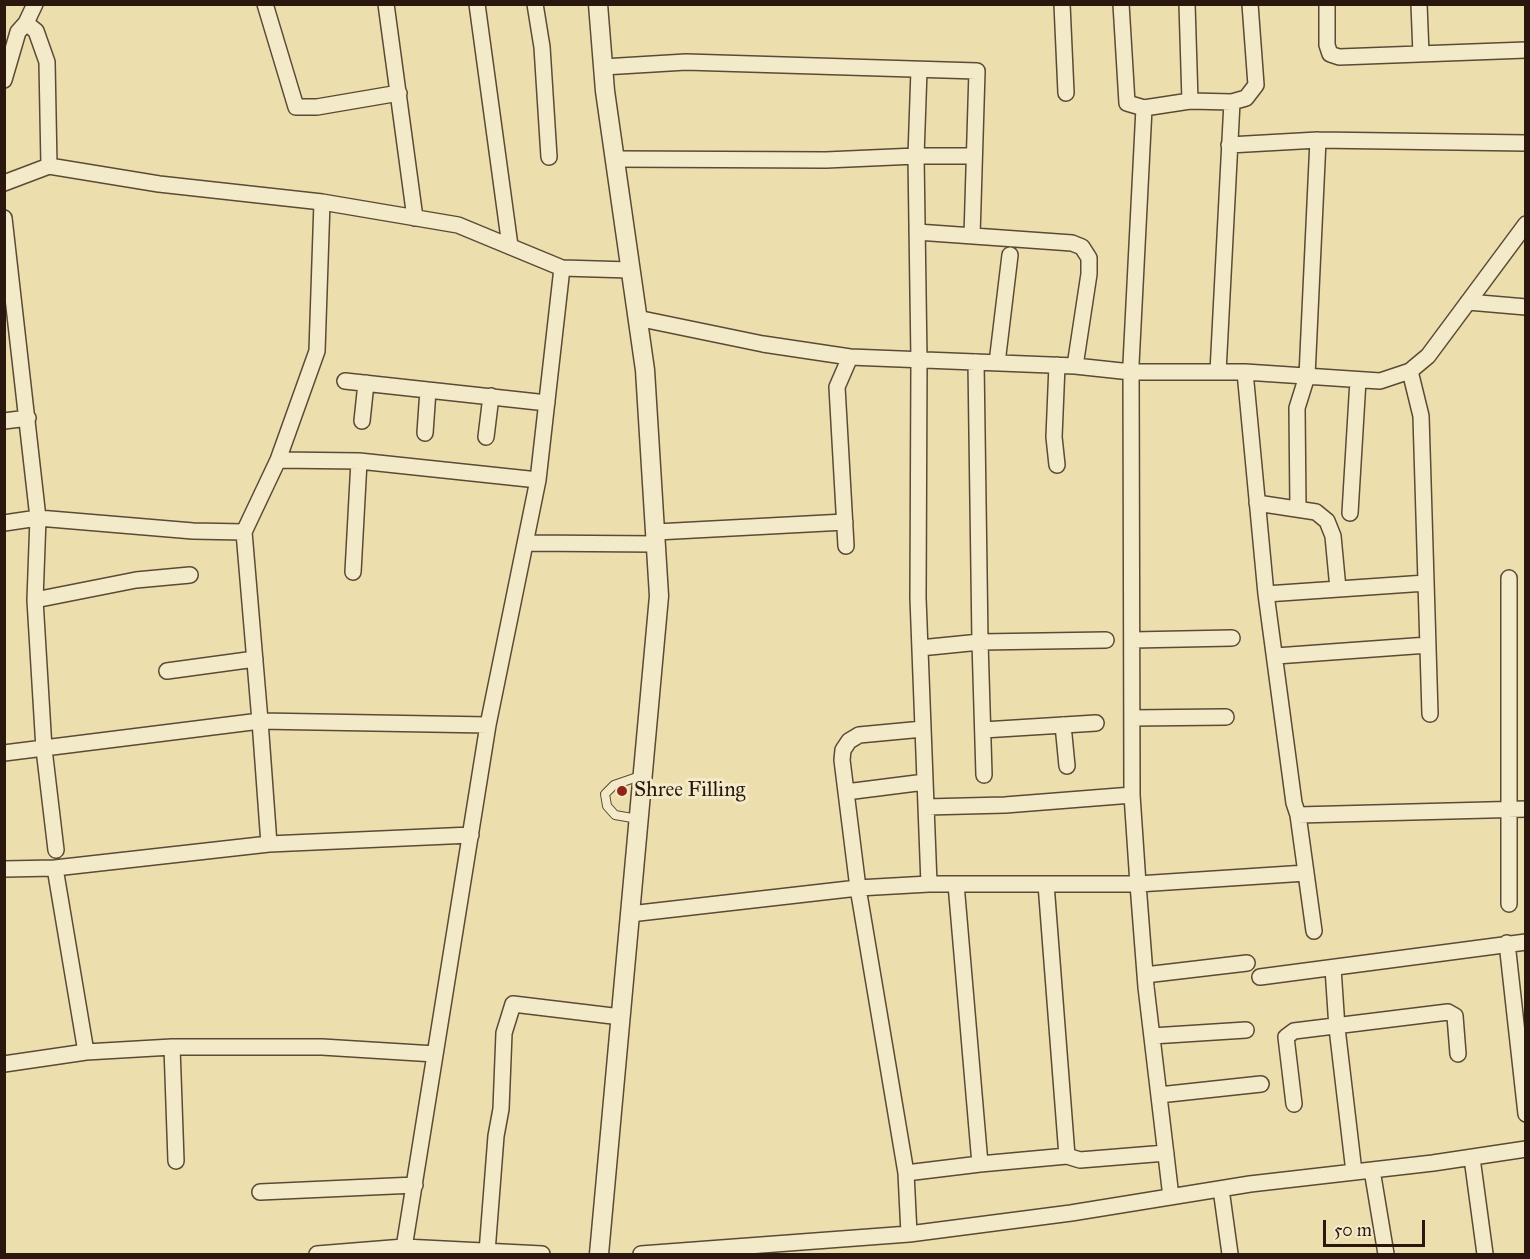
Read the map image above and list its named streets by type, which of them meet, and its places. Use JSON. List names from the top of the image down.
{
  "places": ["Shree Filling"],
  "scale_bar": "50 m"
}
